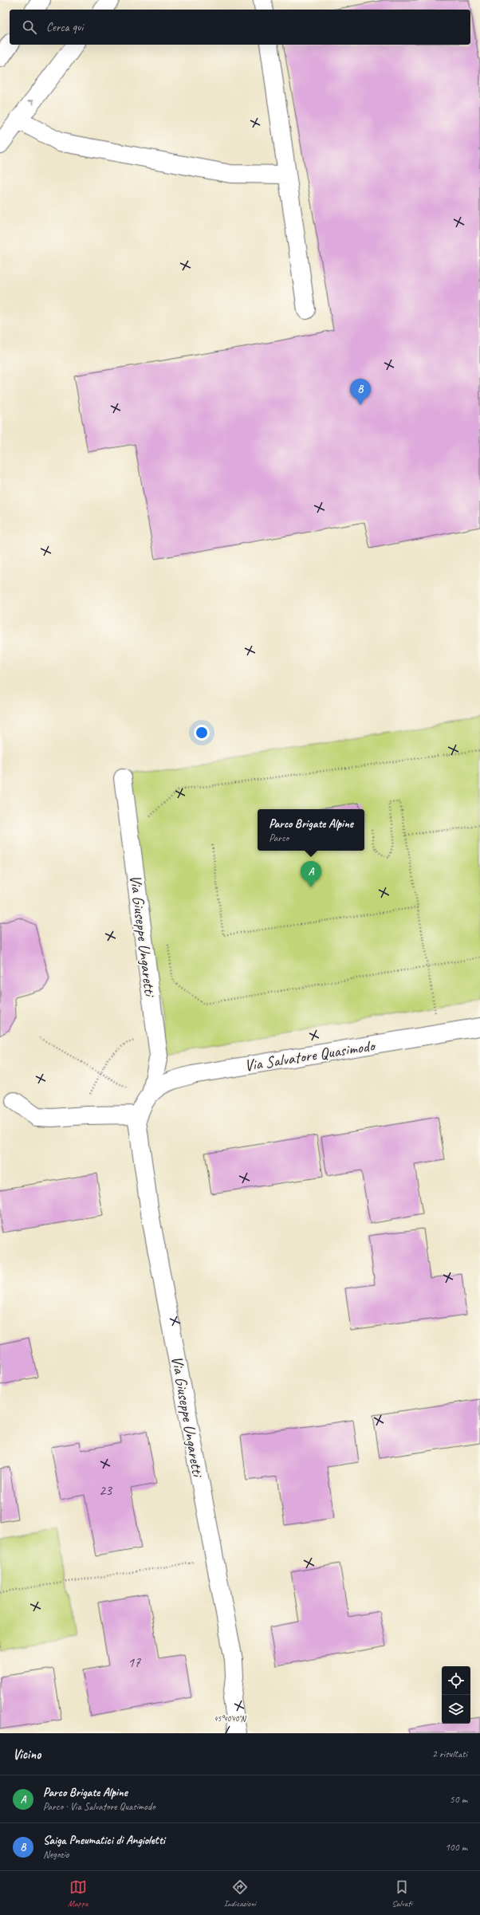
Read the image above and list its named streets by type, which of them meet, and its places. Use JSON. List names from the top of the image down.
{
  "streets": {
    "main road": ["Via Giuseppe Ungaretti", "Via Salvatore Quasimodo"]
  },
  "crossings": [
    ["Via Giuseppe Ungaretti", "Via Salvatore Quasimodo"]
  ],
  "house_numbers": ["23", "17"],
  "page": {
    "search": "Cerca qui",
    "pins": ["B", "A"],
    "popup": ["Parco Brigate Alpine", "Parco"],
    "heading": ["Vicino", "2 risultati"],
    "list": [
      {
        "mark": "A",
        "name": "Parco Brigate Alpine",
        "note": "Parco · Via Salvatore Quasimodo",
        "value": "50 m"
      },
      {
        "mark": "B",
        "name": "Saiga Pneumatici di Angioletti",
        "note": "Negozio",
        "value": "100 m"
      }
    ],
    "nav": ["Mappa", "Indicazioni", "Salvati"]
  },
  "coordinates": ["45°40'40\"N"]
}
